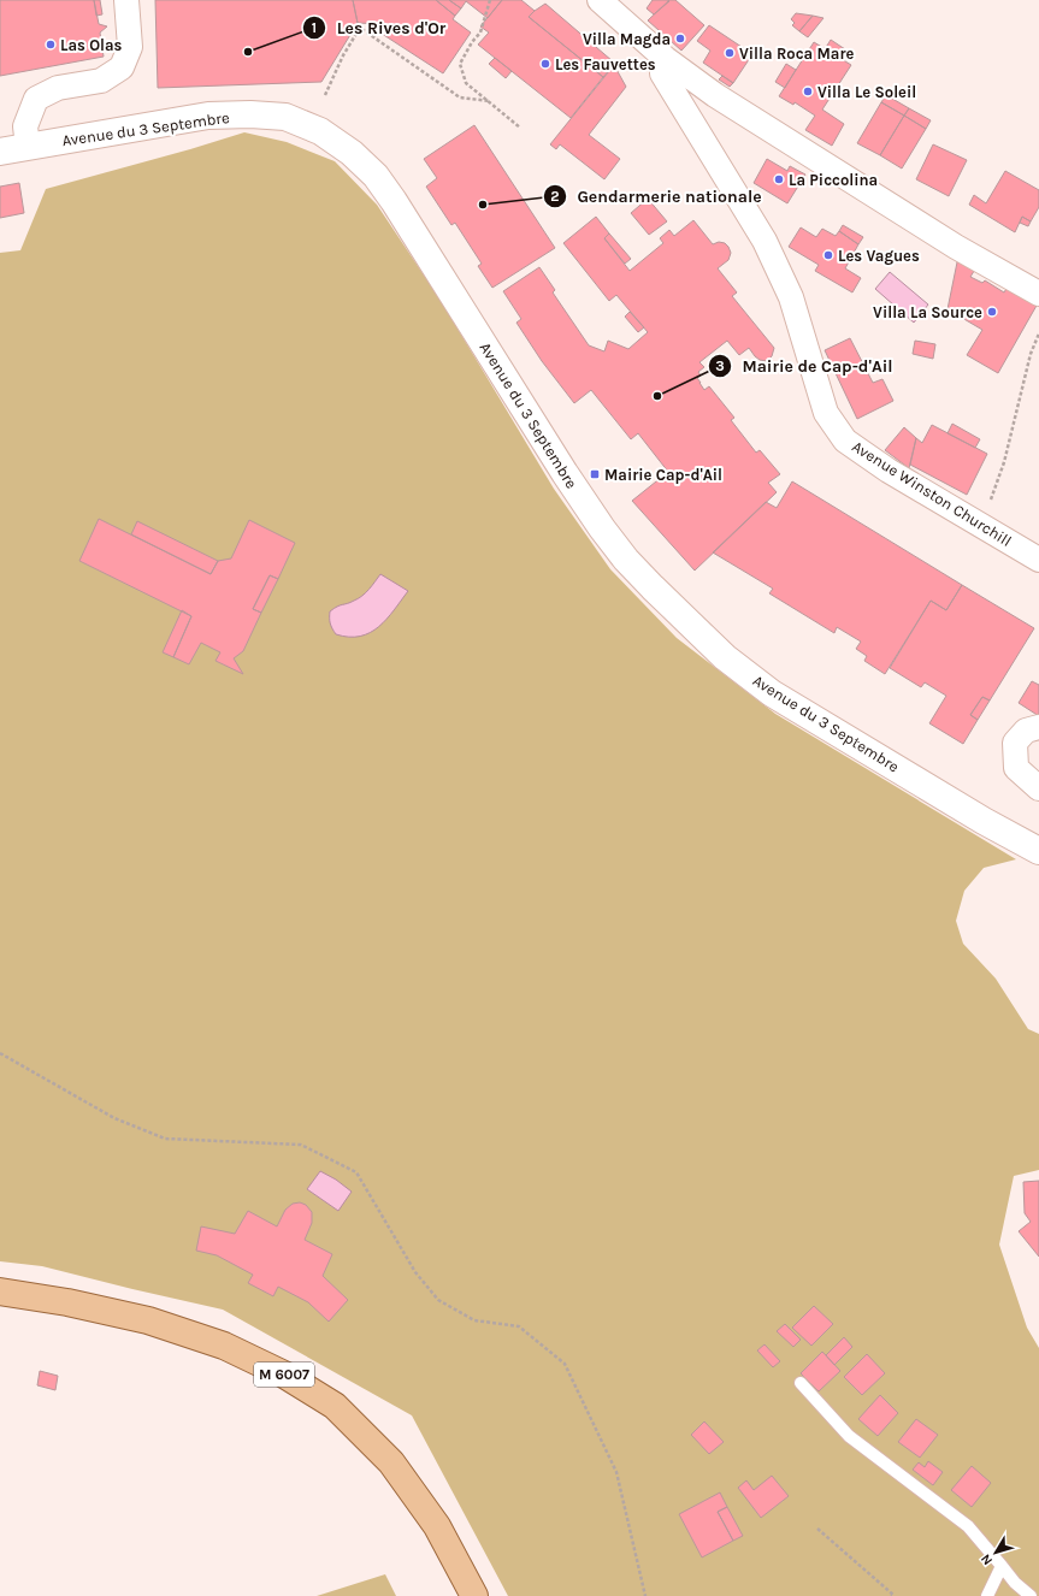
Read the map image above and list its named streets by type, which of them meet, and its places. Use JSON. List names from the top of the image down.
{
  "streets": {
    "main road": ["Avenue du 3 Septembre", "M 6007"],
    "street": ["Avenue Winston Churchill"]
  },
  "places": {
    "other": [
      "Villa Magda",
      "Las Olas",
      "Les Rives d'Or",
      "Villa Roca Mare",
      "Les Fauvettes",
      "Villa Le Soleil",
      "La Piccolina",
      "Gendarmerie nationale",
      "Les Vagues",
      "Villa La Source",
      "Mairie de Cap-d'Ail"
    ],
    "transit": ["Mairie Cap-d'Ail"]
  },
  "north": "bottom left"
}
